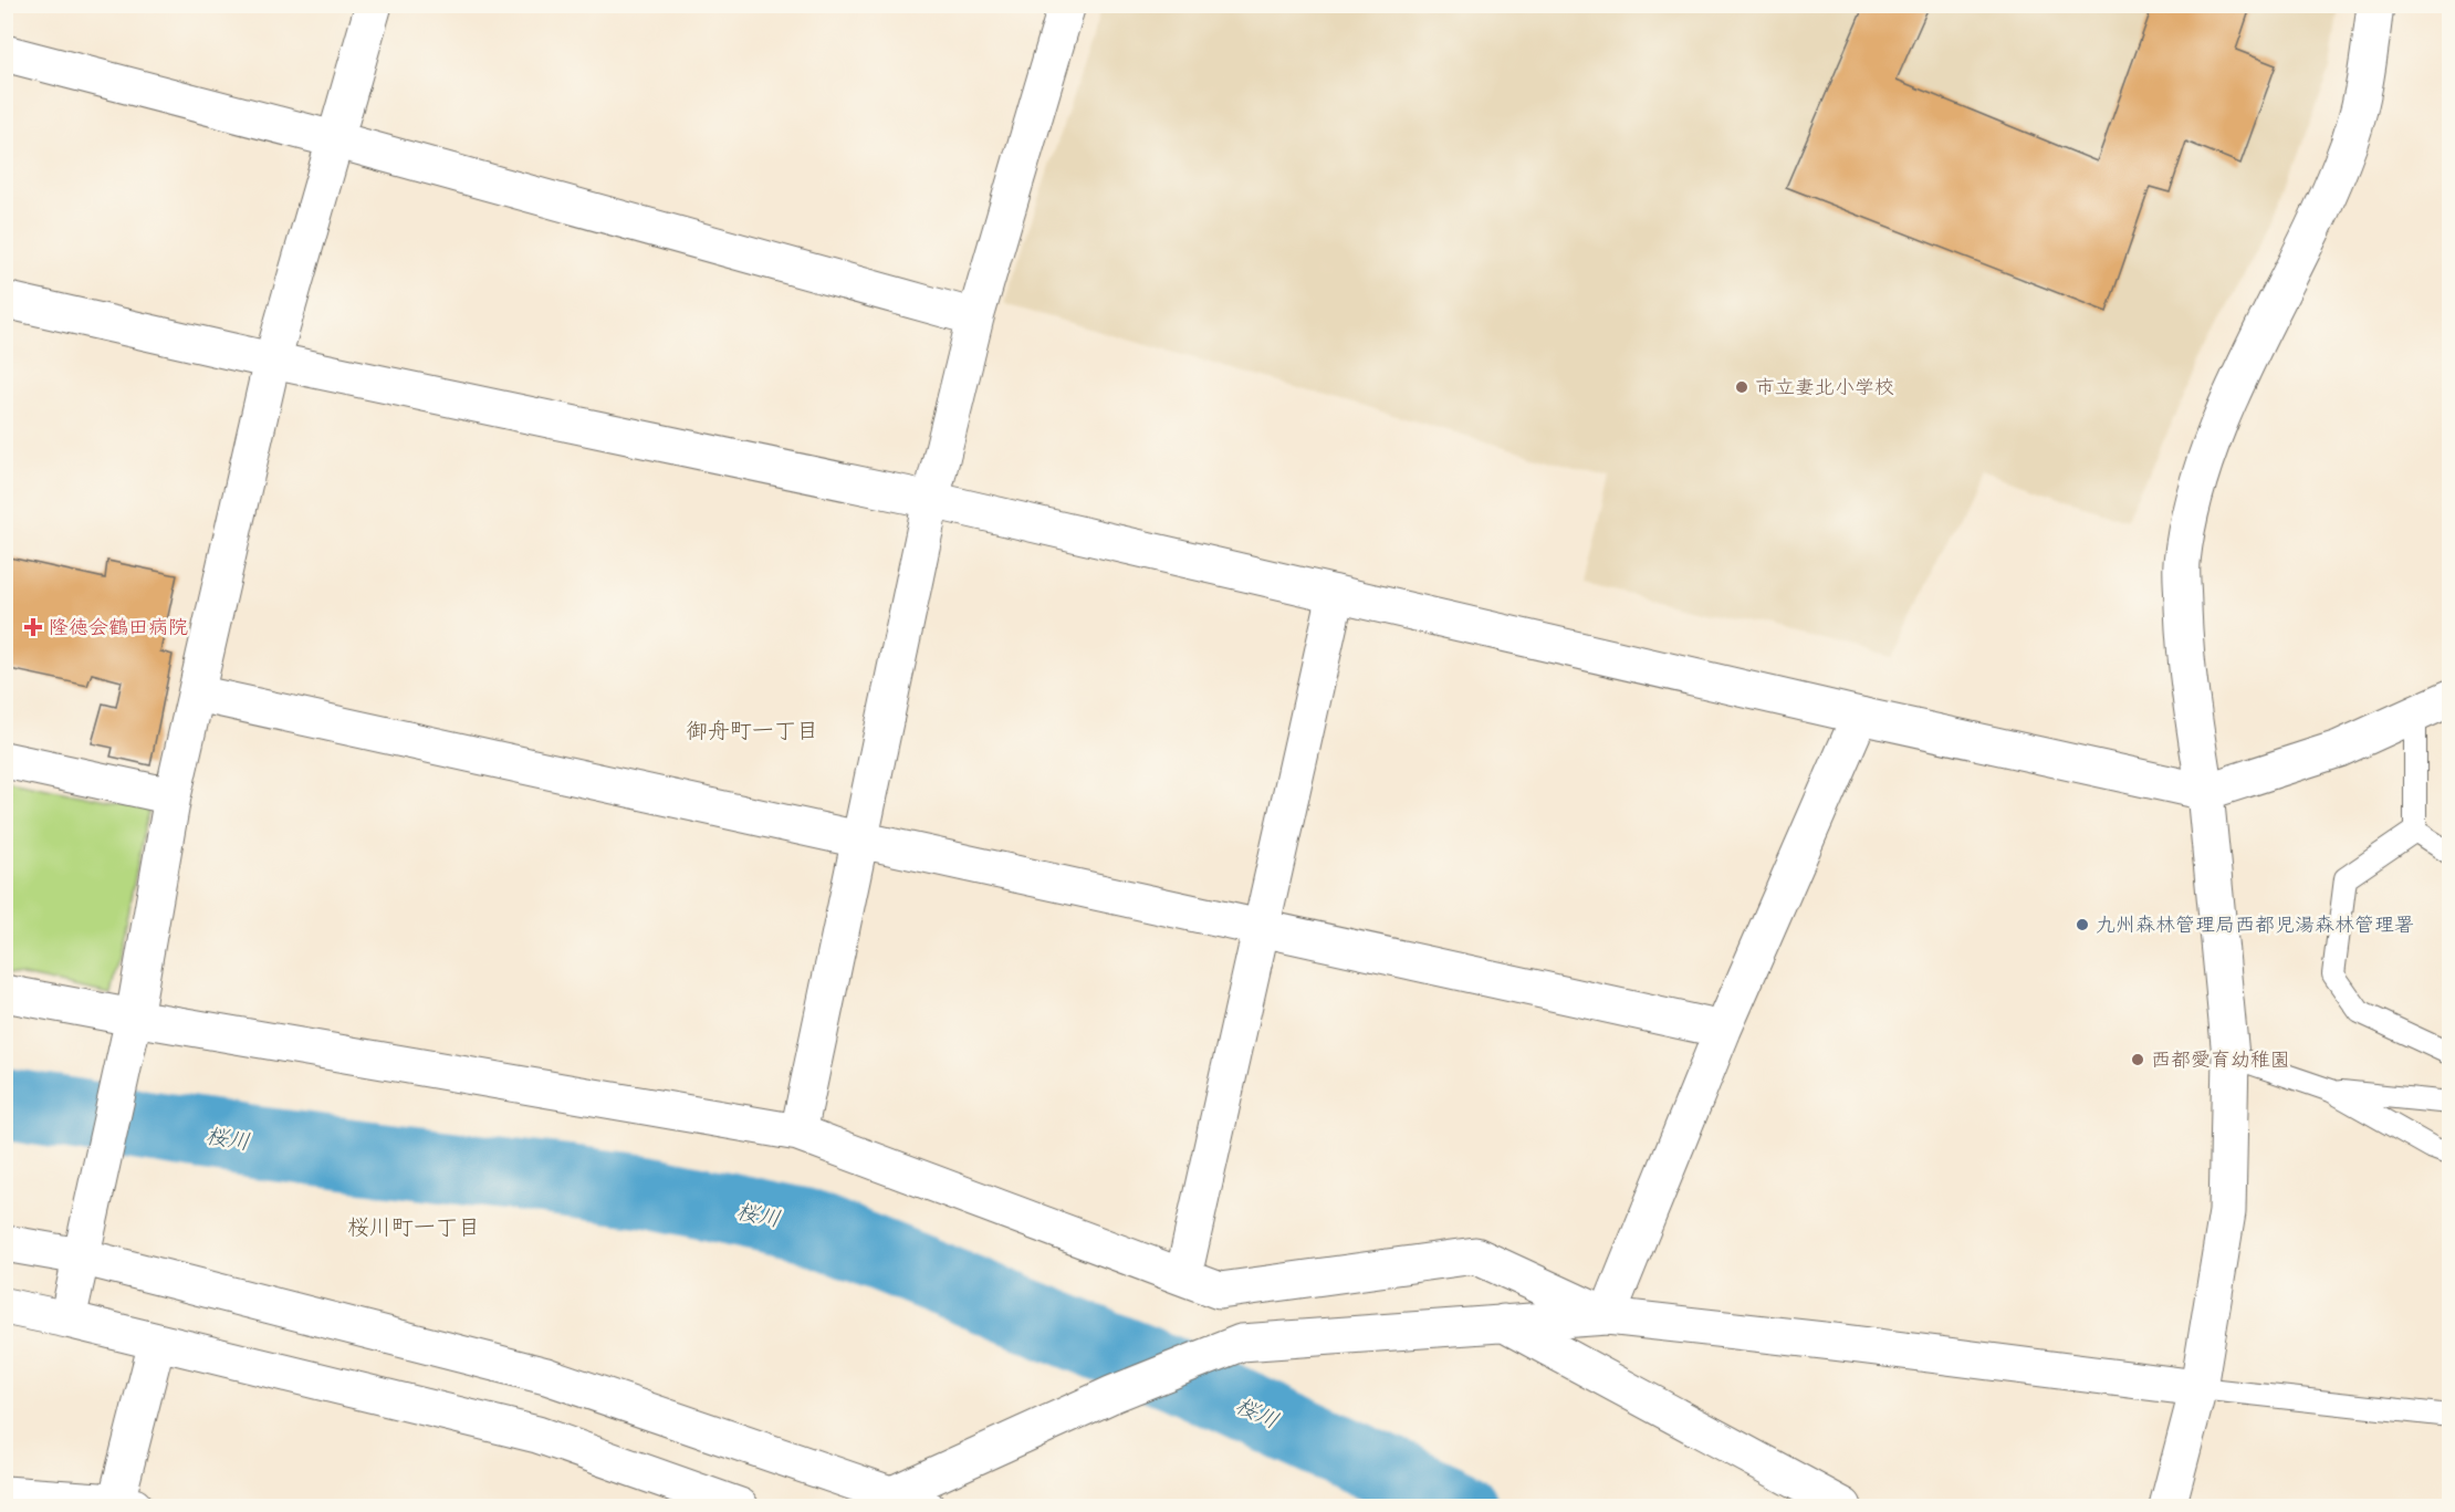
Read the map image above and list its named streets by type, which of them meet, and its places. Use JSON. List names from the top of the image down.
{
  "districts": ["御舟町一丁目", "桜川町一丁目"],
  "water": ["桜川"],
  "places": {
    "other": ["市立妻北小学校", "九州森林管理局西都児湯森林管理署", "西都愛育幼稚園"],
    "health": ["隆徳会鶴田病院"]
  }
}
